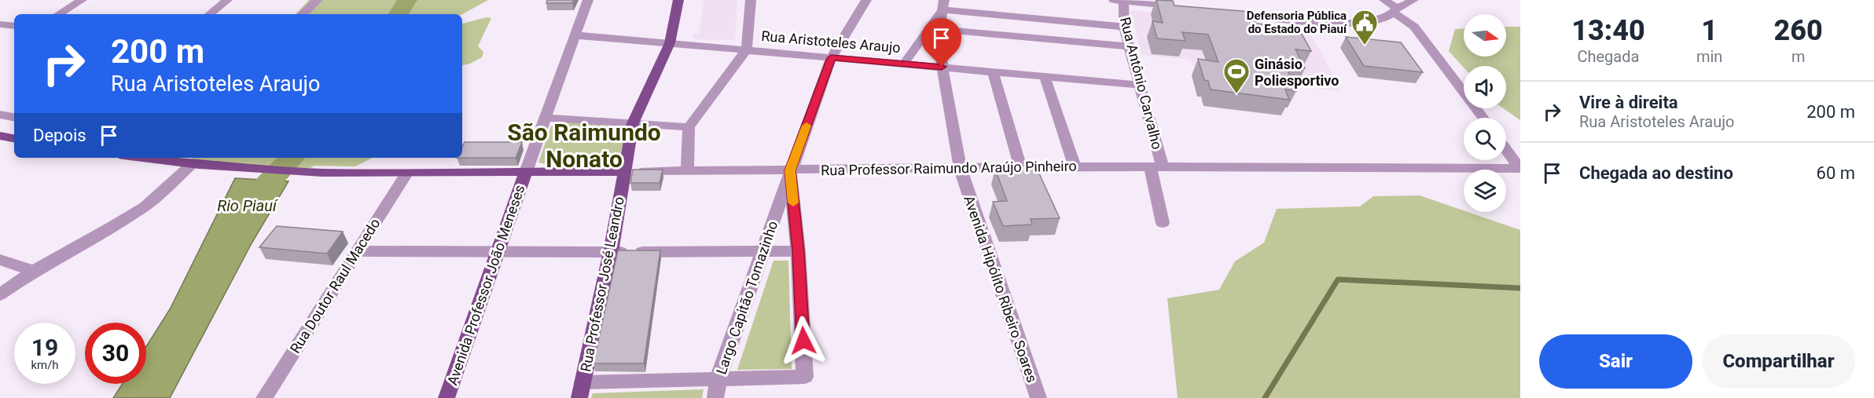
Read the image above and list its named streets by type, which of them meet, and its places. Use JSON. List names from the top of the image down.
{
  "streets": {
    "main road": ["Rua Professor Raimundo Araújo Pinheiro", "Rua Professor José Leandro", "Avenida Professor João Meneses"],
    "street": [
      "Rua Aristoteles Araujo",
      "Rua Antônio Carvalho",
      "Rua Doutor Raul Macedo",
      "Avenida Hipólito Ribeiro Soares",
      "Largo Capitão Tomazinho"
    ]
  },
  "crossings": [
    ["Rua Aristoteles Araujo", "Rua Antônio Carvalho"],
    ["Rua Aristoteles Araujo", "Rua Professor José Leandro"],
    ["Rua Aristoteles Araujo", "Avenida Hipólito Ribeiro Soares"],
    ["Rua Aristoteles Araujo", "Largo Capitão Tomazinho"],
    ["Rua Antônio Carvalho", "Rua Professor Raimundo Araújo Pinheiro"],
    ["Rua Professor Raimundo Araújo Pinheiro", "Rua Professor José Leandro"],
    ["Rua Professor Raimundo Araújo Pinheiro", "Avenida Professor João Meneses"],
    ["Rua Professor Raimundo Araújo Pinheiro", "Rua Doutor Raul Macedo"],
    ["Rua Professor Raimundo Araújo Pinheiro", "Avenida Hipólito Ribeiro Soares"],
    ["Rua Professor Raimundo Araújo Pinheiro", "Largo Capitão Tomazinho"]
  ],
  "districts": ["São Raimundo Nonato"],
  "water": ["Rio Piauí"],
  "places": {
    "public building": ["Defensoria Pública do Estado do Piauí"],
    "sports": ["Ginásio Poliesportivo"]
  },
  "north": "right",
  "page": {
    "eta": [
      "13:40",
      "Chegada",
      "1",
      "min",
      "260",
      "m"
    ],
    "turn": ["200 m", "Rua Aristoteles Araujo"],
    "list": [
      {
        "name": "Vire à direita",
        "note": "Rua Aristoteles Araujo",
        "value": "200 m"
      },
      {
        "name": "Chegada ao destino",
        "value": "60 m"
      }
    ],
    "then": "Depois",
    "speed": "19 km/h",
    "limit": "30",
    "buttons": ["Sair", "Compartilhar"]
  }
}
